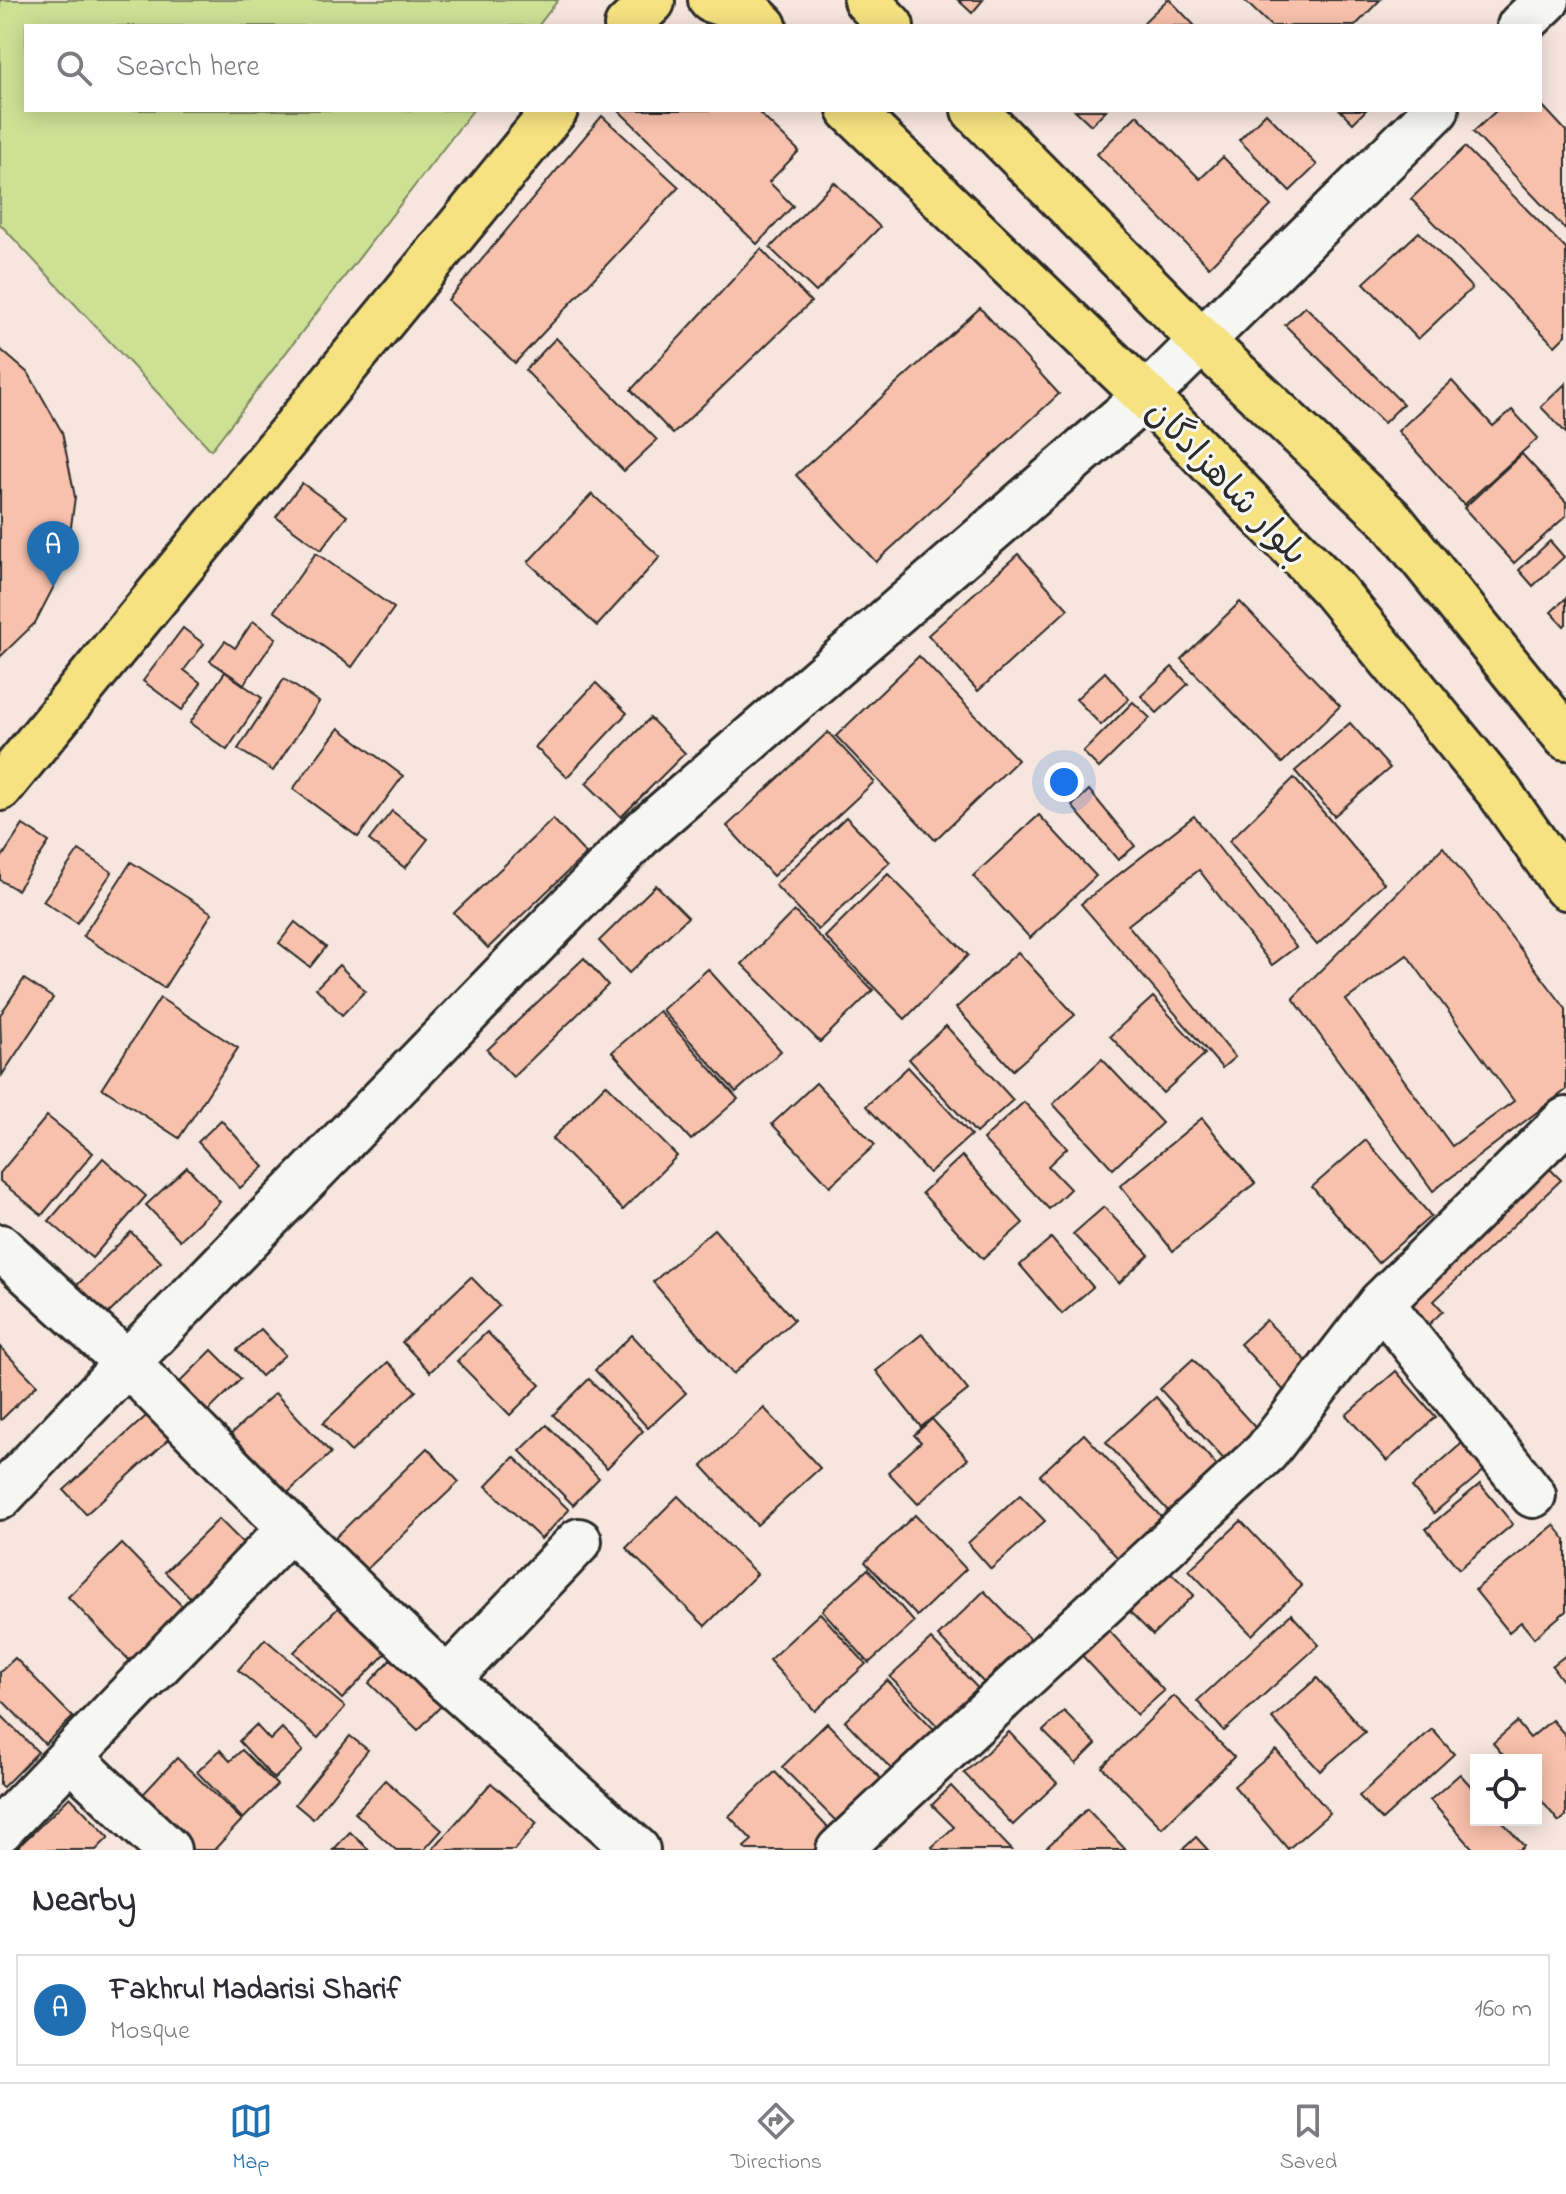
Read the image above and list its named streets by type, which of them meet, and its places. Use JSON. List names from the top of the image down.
{
  "streets": {
    "main road": ["بلوار شاهزادگان"]
  },
  "page": {
    "search": "Search here",
    "pins": "A",
    "heading": "Nearby",
    "list": [
      {
        "mark": "A",
        "name": "Fakhrul Madarisi Sharif",
        "note": "Mosque",
        "value": "160 m"
      }
    ],
    "nav": ["Map", "Directions", "Saved"]
  }
}
